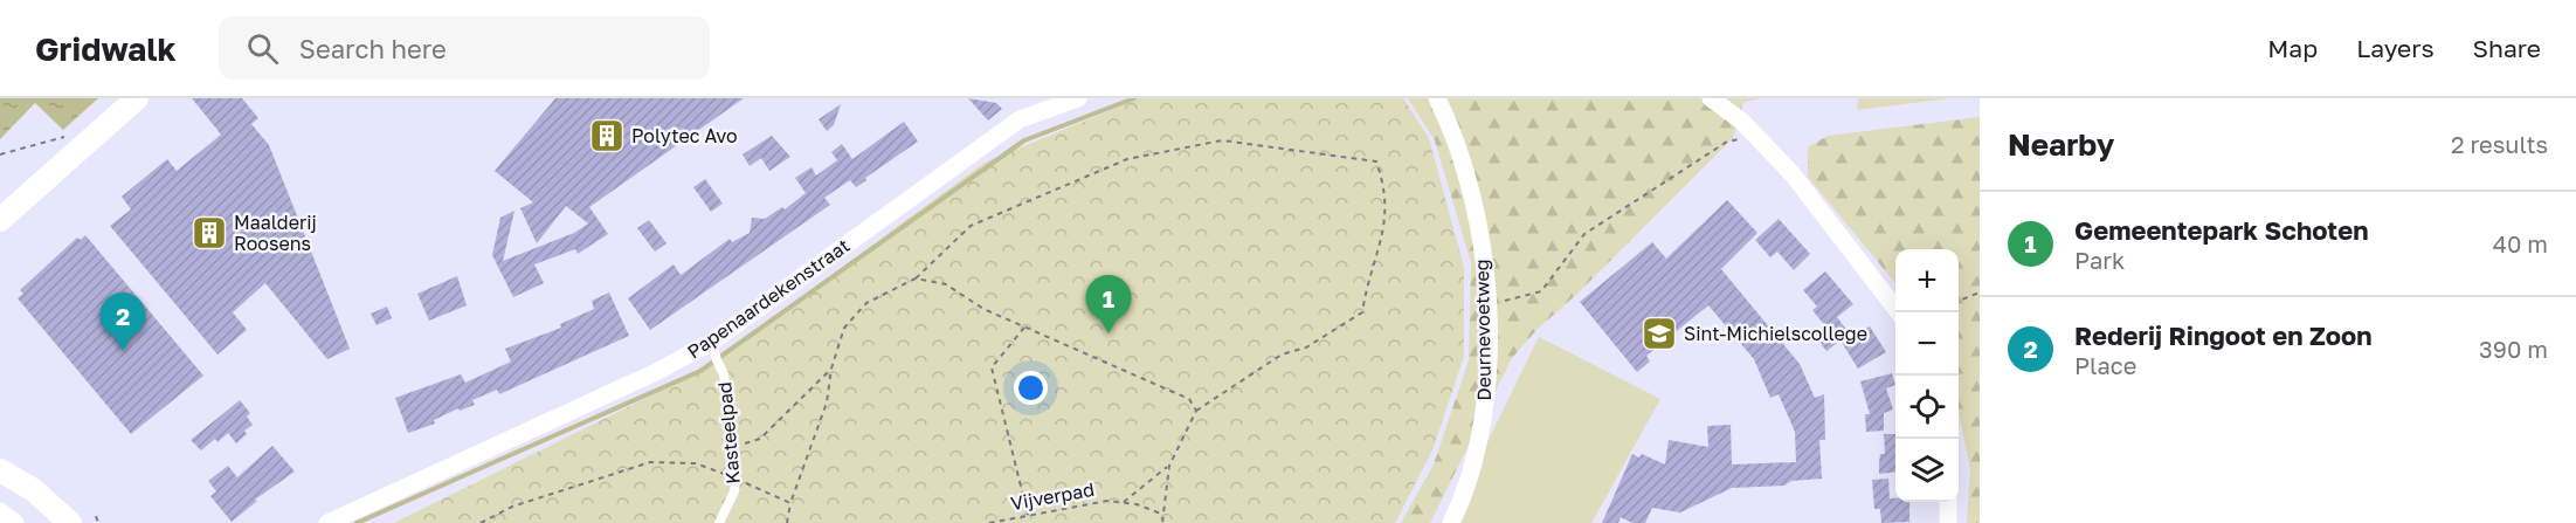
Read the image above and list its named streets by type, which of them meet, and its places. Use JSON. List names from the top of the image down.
{
  "streets": {
    "street": ["Papenaardekenstraat", "Deurnevoetweg"],
    "lane": ["Kasteelpad"],
    "path": ["Vijverpad"]
  },
  "crossings": [
    ["Papenaardekenstraat", "Kasteelpad"]
  ],
  "places": {
    "building": ["Polytec Avo", "Maalderij Roosens"],
    "school or university": ["Sint-Michielscollege"]
  },
  "page": {
    "header": "Gridwalk",
    "search": "Search here",
    "nav": ["Map", "Layers", "Share"],
    "heading": ["Nearby", "2 results"],
    "list": [
      {
        "mark": "1",
        "name": "Gemeentepark Schoten",
        "note": "Park",
        "value": "40 m"
      },
      {
        "mark": "2",
        "name": "Rederij Ringoot en Zoon",
        "note": "Place",
        "value": "390 m"
      }
    ],
    "map_buttons": ["+", "−"],
    "pins": ["1", "2"]
  }
}
